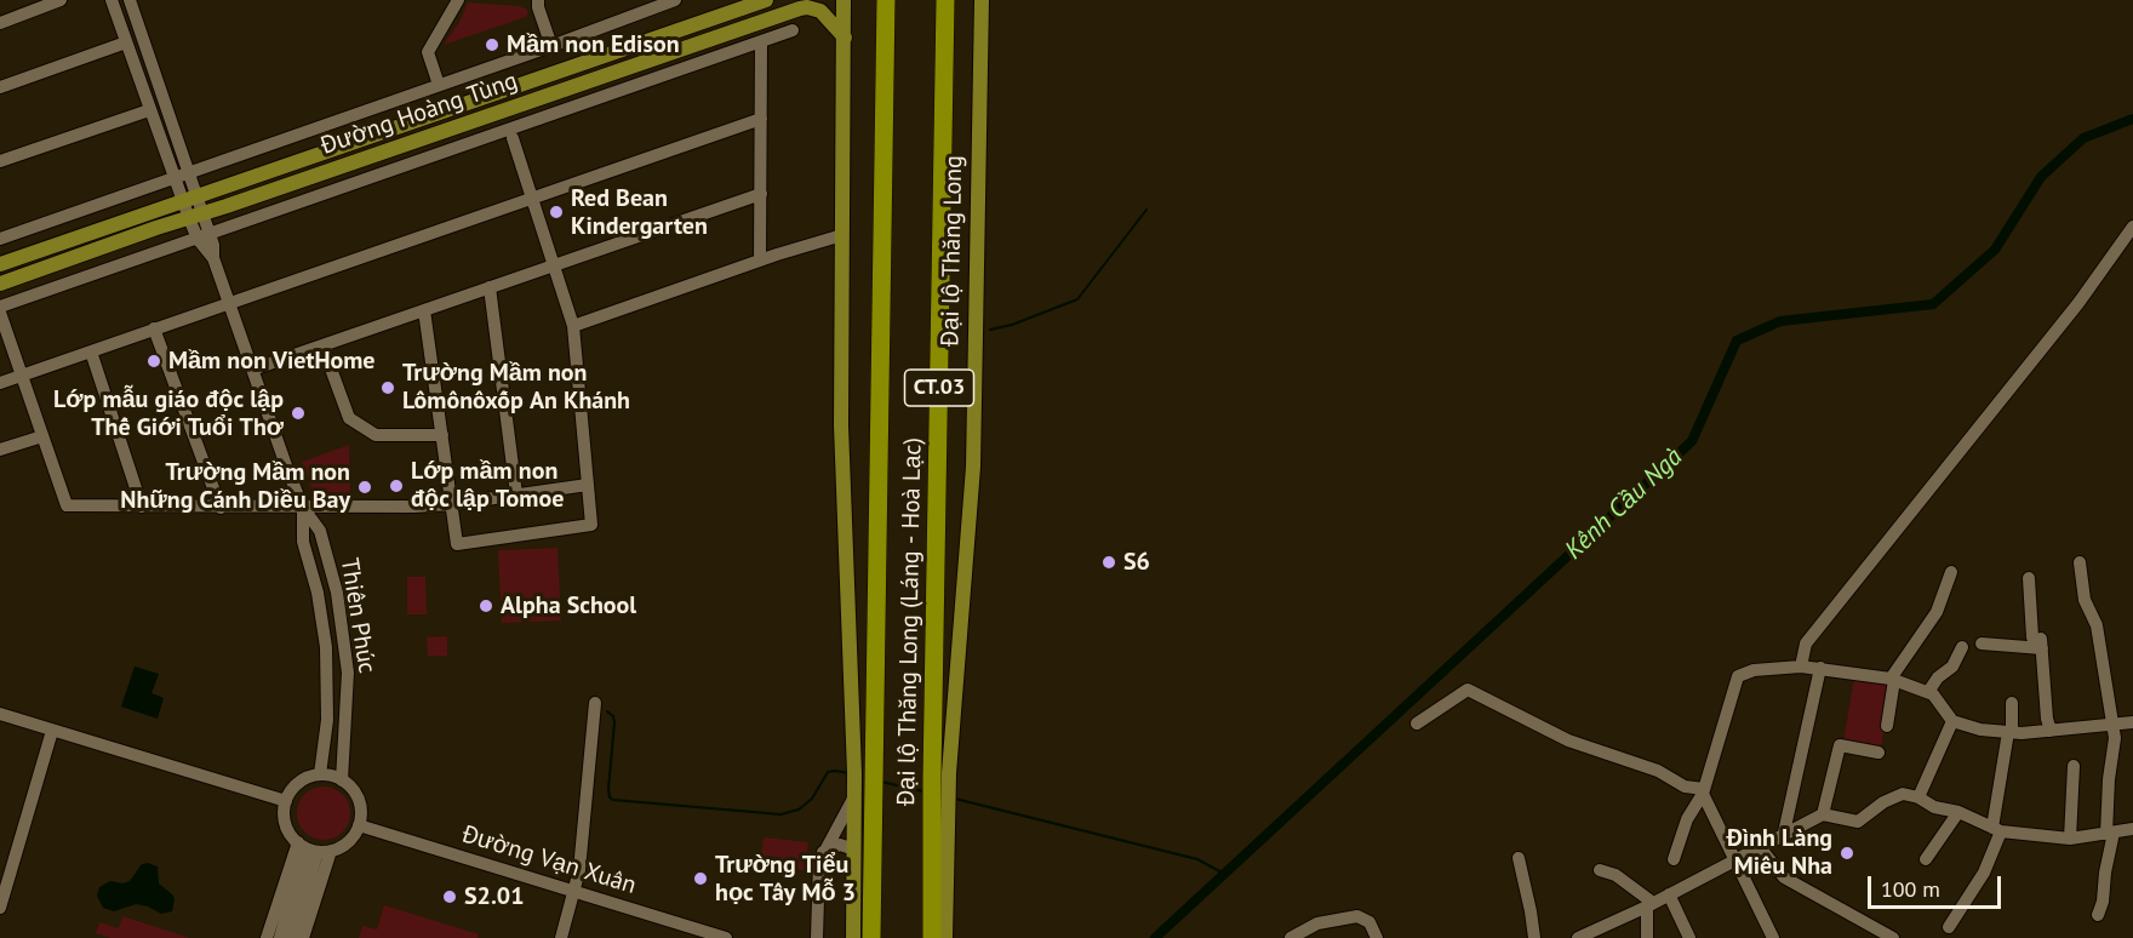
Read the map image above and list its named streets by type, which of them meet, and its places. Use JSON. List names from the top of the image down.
{
  "streets": {
    "highway": ["CT.03", "Đại lộ Thăng Long (Láng - Hoà Lạc)"],
    "main road": ["Đường Hoàng Tùng", "Đại lộ Thăng Long"],
    "street": ["Thiên Phúc", "Đường Vạn Xuân"]
  },
  "crossings": [
    ["Đường Hoàng Tùng", "Thiên Phúc"],
    ["Đại lộ Thăng Long", "Đại lộ Thăng Long (Láng - Hoà Lạc)"],
    ["Thiên Phúc", "Đường Vạn Xuân"]
  ],
  "water": ["Kênh Cầu Ngà"],
  "places": [
    "Mầm non Edison",
    "Red Bean Kindergarten",
    "Mầm non VietHome",
    "Trường Mầm non Lômônôxốp An Khánh",
    "Lớp mẫu giáo độc lập Thế Giới Tuổi Thơ",
    "Lớp mầm non độc lập Tomoe",
    "Trường Mầm non Những Cánh Diều Bay",
    "S6",
    "Alpha School",
    "Đình Làng Miêu Nha",
    "Trường Tiểu học Tây Mỗ 3",
    "S2.01"
  ],
  "scale_bar": "100 m"
}
